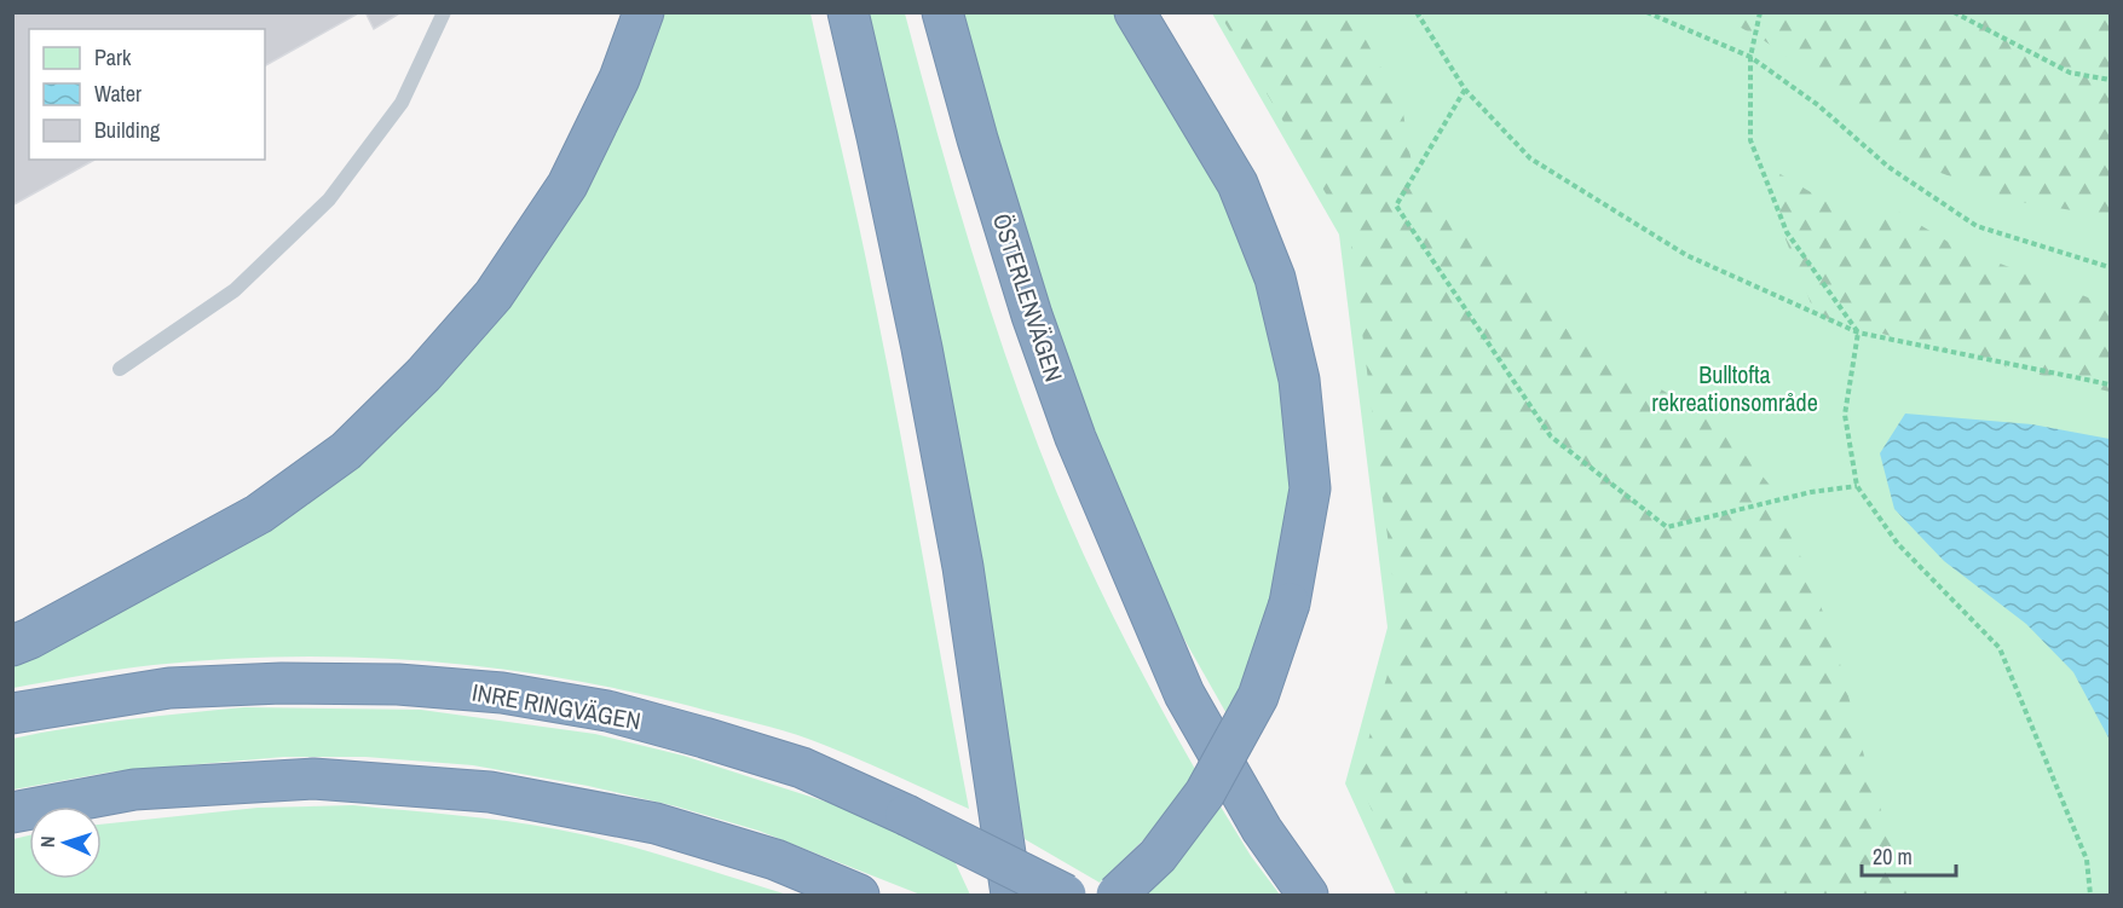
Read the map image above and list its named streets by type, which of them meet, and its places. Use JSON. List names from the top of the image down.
{
  "streets": {
    "highway": ["ÖSTERLENVÄGEN", "INRE RINGVÄGEN"]
  },
  "parks": ["Bulltofta rekreationsområde"],
  "legend": ["Park", "Water", "Building"],
  "scale_bar": "20 m",
  "north": "left"
}
